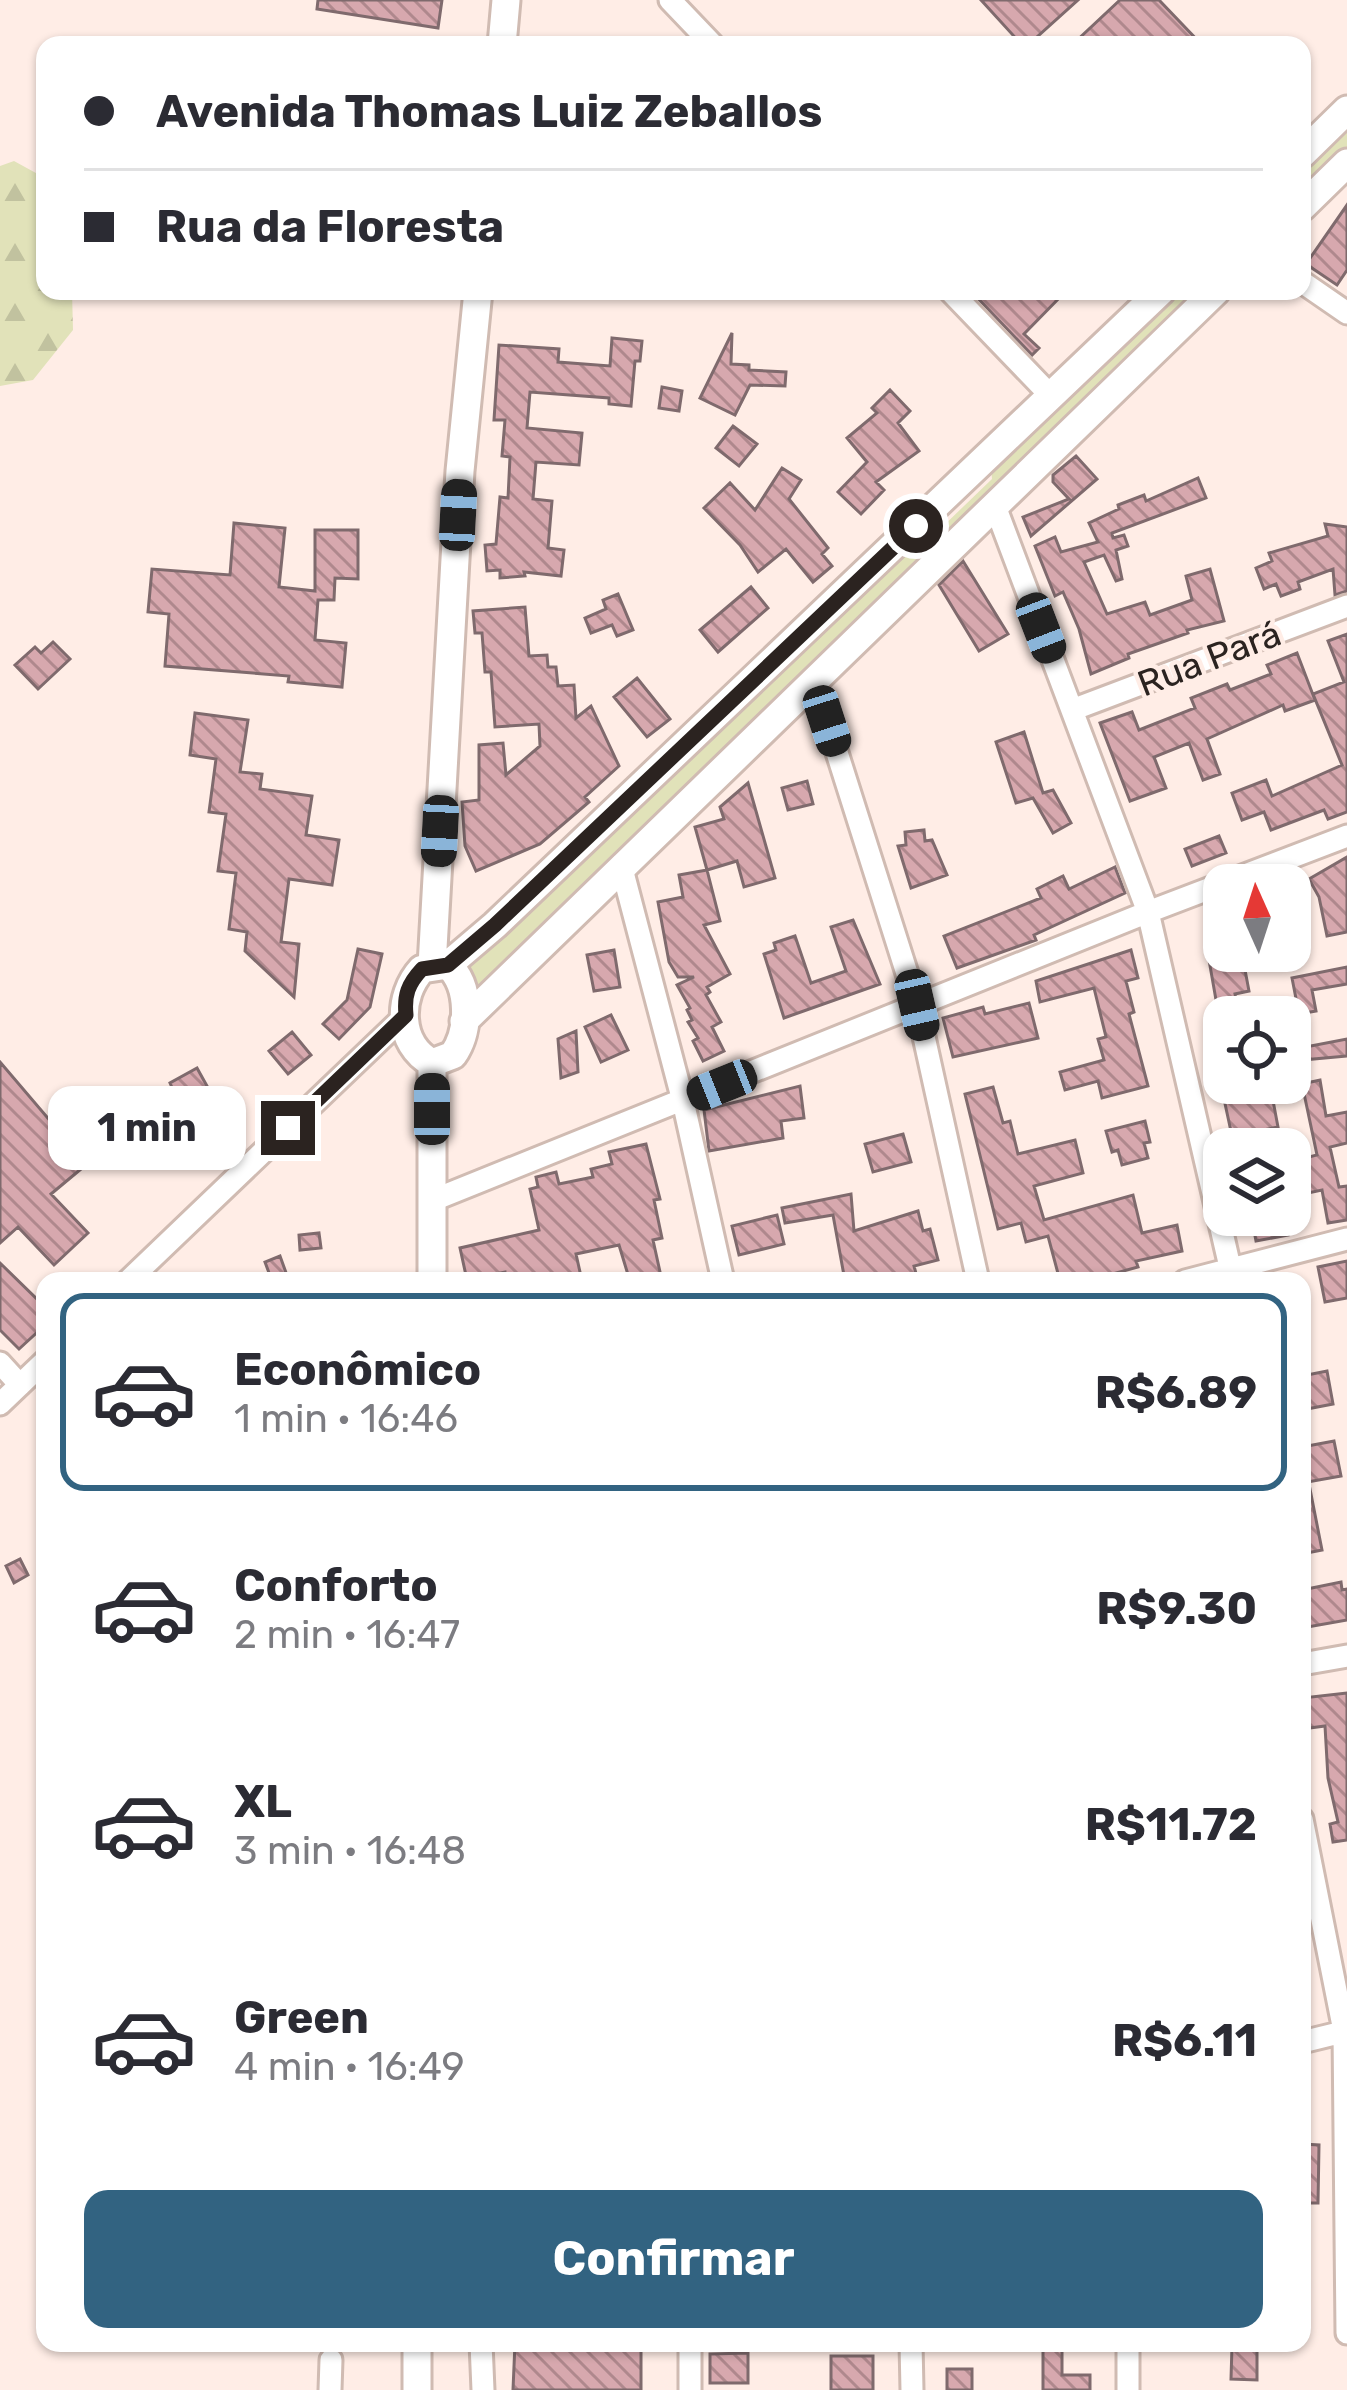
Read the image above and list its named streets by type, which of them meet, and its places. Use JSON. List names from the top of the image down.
{
  "streets": {
    "street": ["Rua Pará"]
  },
  "north": "top",
  "page": {
    "banner": ["Avenida Thomas Luiz Zeballos", "Rua da Floresta"],
    "bubble": "1 min",
    "list": [
      {
        "name": "Econômico",
        "note": "1 min · 16:46",
        "value": "R$6.89"
      },
      {
        "name": "Conforto",
        "note": "2 min · 16:47",
        "value": "R$9.30"
      },
      {
        "name": "XL",
        "note": "3 min · 16:48",
        "value": "R$11.72"
      },
      {
        "name": "Green",
        "note": "4 min · 16:49",
        "value": "R$6.11"
      }
    ],
    "buttons": "Confirmar"
  }
}
